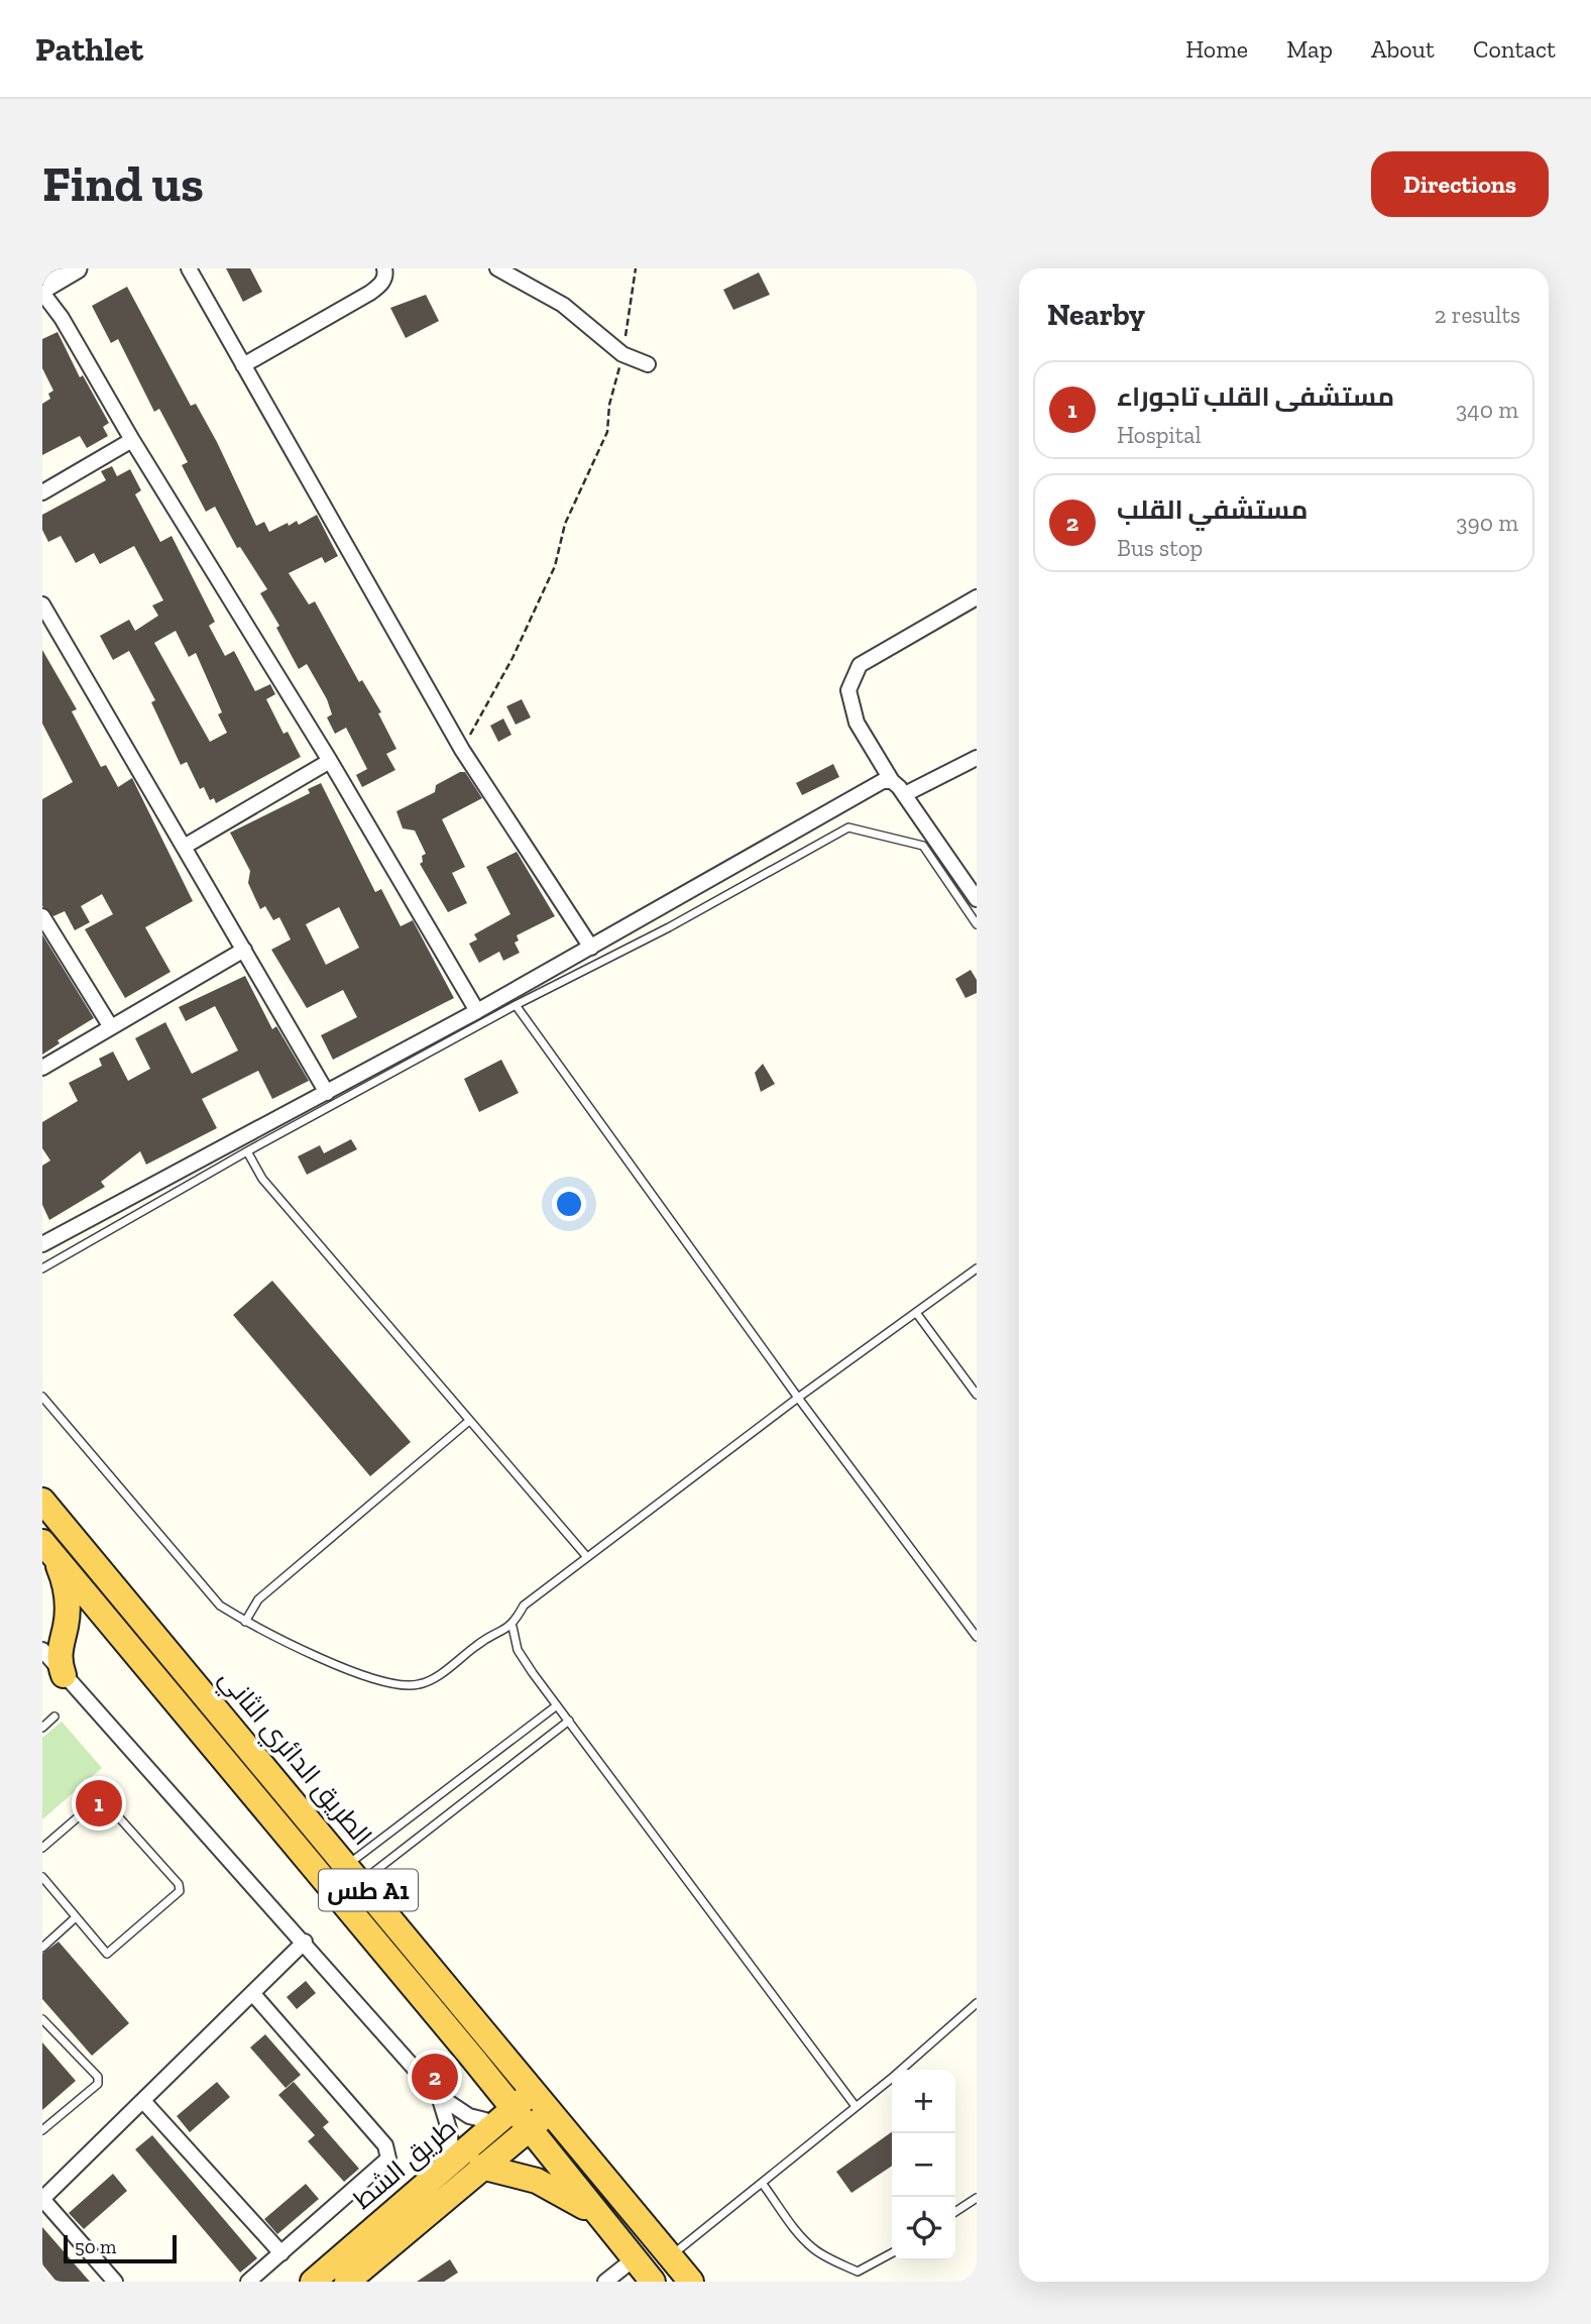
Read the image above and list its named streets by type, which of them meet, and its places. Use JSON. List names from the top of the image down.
{
  "streets": {
    "highway": ["الطريق الدائري الثاني", "طس A1", "طريق الشط"]
  },
  "crossings": [
    ["الطريق الدائري الثاني", "طريق الشط"],
    ["طس A1", "طريق الشط"]
  ],
  "scale_bar": "50 m",
  "page": {
    "header": "Pathlet",
    "nav": [
      "Home",
      "Map",
      "About",
      "Contact"
    ],
    "buttons": "Directions",
    "title": "Find us",
    "heading": ["Nearby", "2 results"],
    "list": [
      {
        "mark": "1",
        "name": "مستشفى القلب تاجوراء",
        "note": "Hospital",
        "value": "340 m"
      },
      {
        "mark": "2",
        "name": "مستشفي القلب",
        "note": "Bus stop",
        "value": "390 m"
      }
    ],
    "pins": ["1", "2"],
    "map_buttons": ["+", "−"],
    "scale": "50 m"
  }
}
